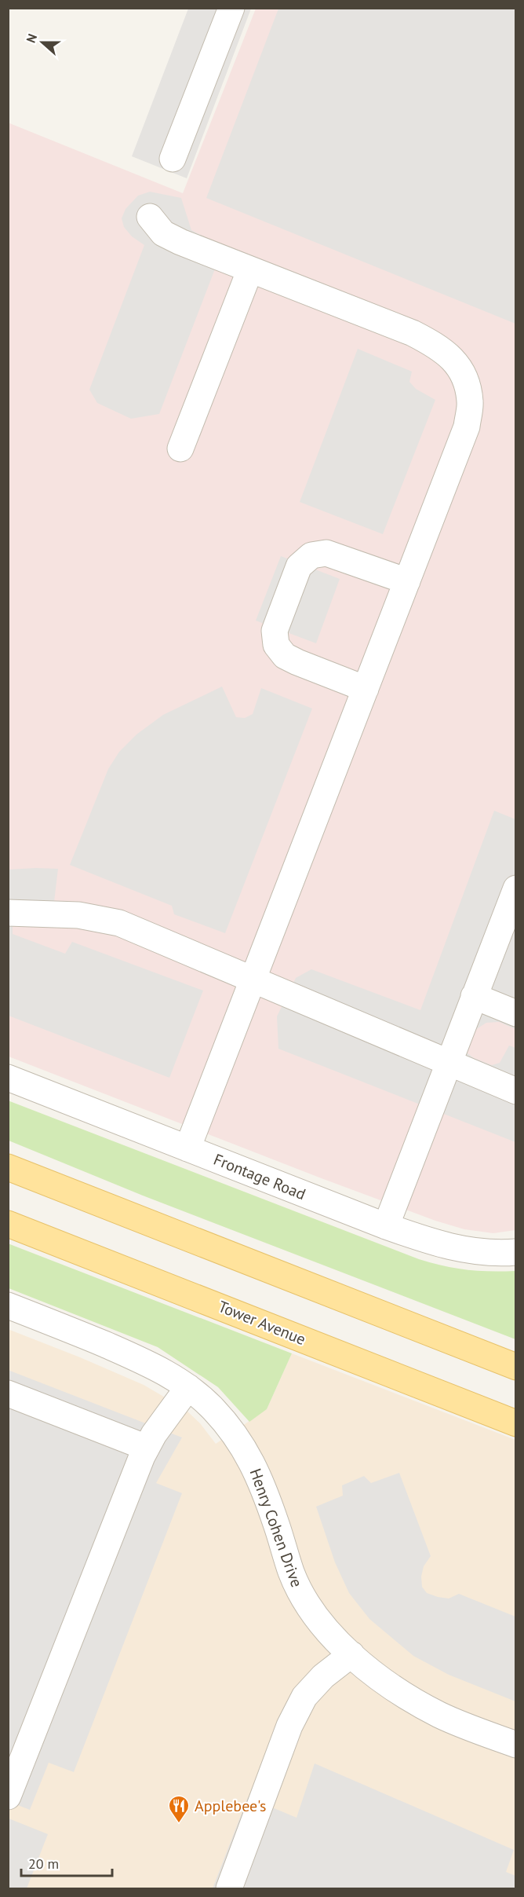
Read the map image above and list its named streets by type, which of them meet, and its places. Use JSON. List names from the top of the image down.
{
  "streets": {
    "main road": ["Tower Avenue"],
    "street": ["Frontage Road", "Henry Cohen Drive"]
  },
  "places": {
    "restaurant": ["Applebee's"]
  },
  "scale_bar": "20 m",
  "north": "left"
}
